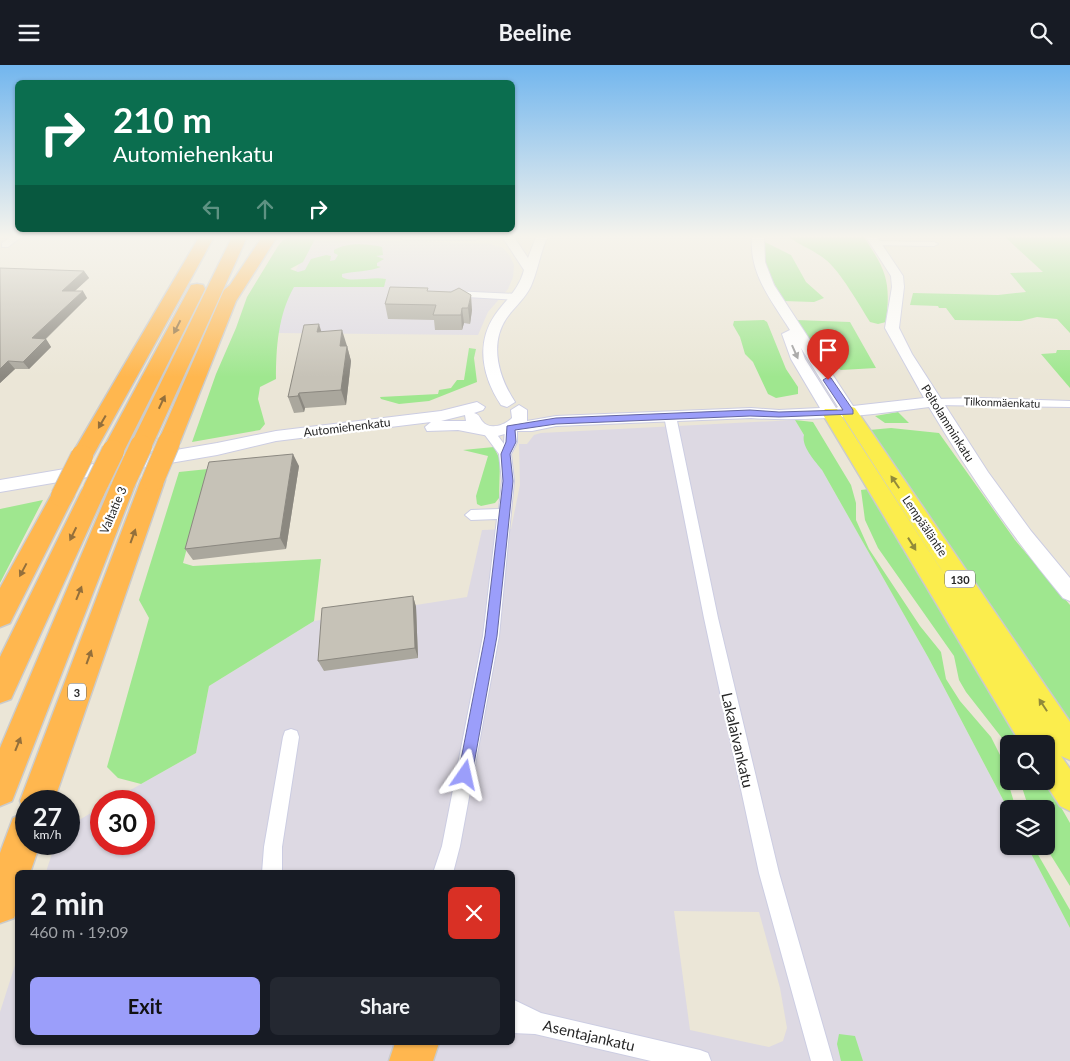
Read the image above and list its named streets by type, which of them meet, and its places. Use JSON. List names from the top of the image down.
{
  "streets": {
    "highway": ["Valtatie 3", "3"],
    "main road": [
      "Tilkonmäenkatu",
      "Peltolamminkatu",
      "Automiehenkatu",
      "Lempääläntie",
      "130"
    ],
    "street": ["Lakalaivankatu", "Asentajankatu"]
  },
  "crossings": [
    ["Tilkonmäenkatu", "Peltolamminkatu"],
    ["Tilkonmäenkatu", "Lempääläntie"]
  ],
  "page": {
    "header": "Beeline",
    "turn": ["210 m", "Automiehenkatu"],
    "speed": "27 km/h",
    "limit": "30",
    "heading": ["2 min", "460 m · 19:09"],
    "buttons": ["Exit", "Share"]
  }
}
